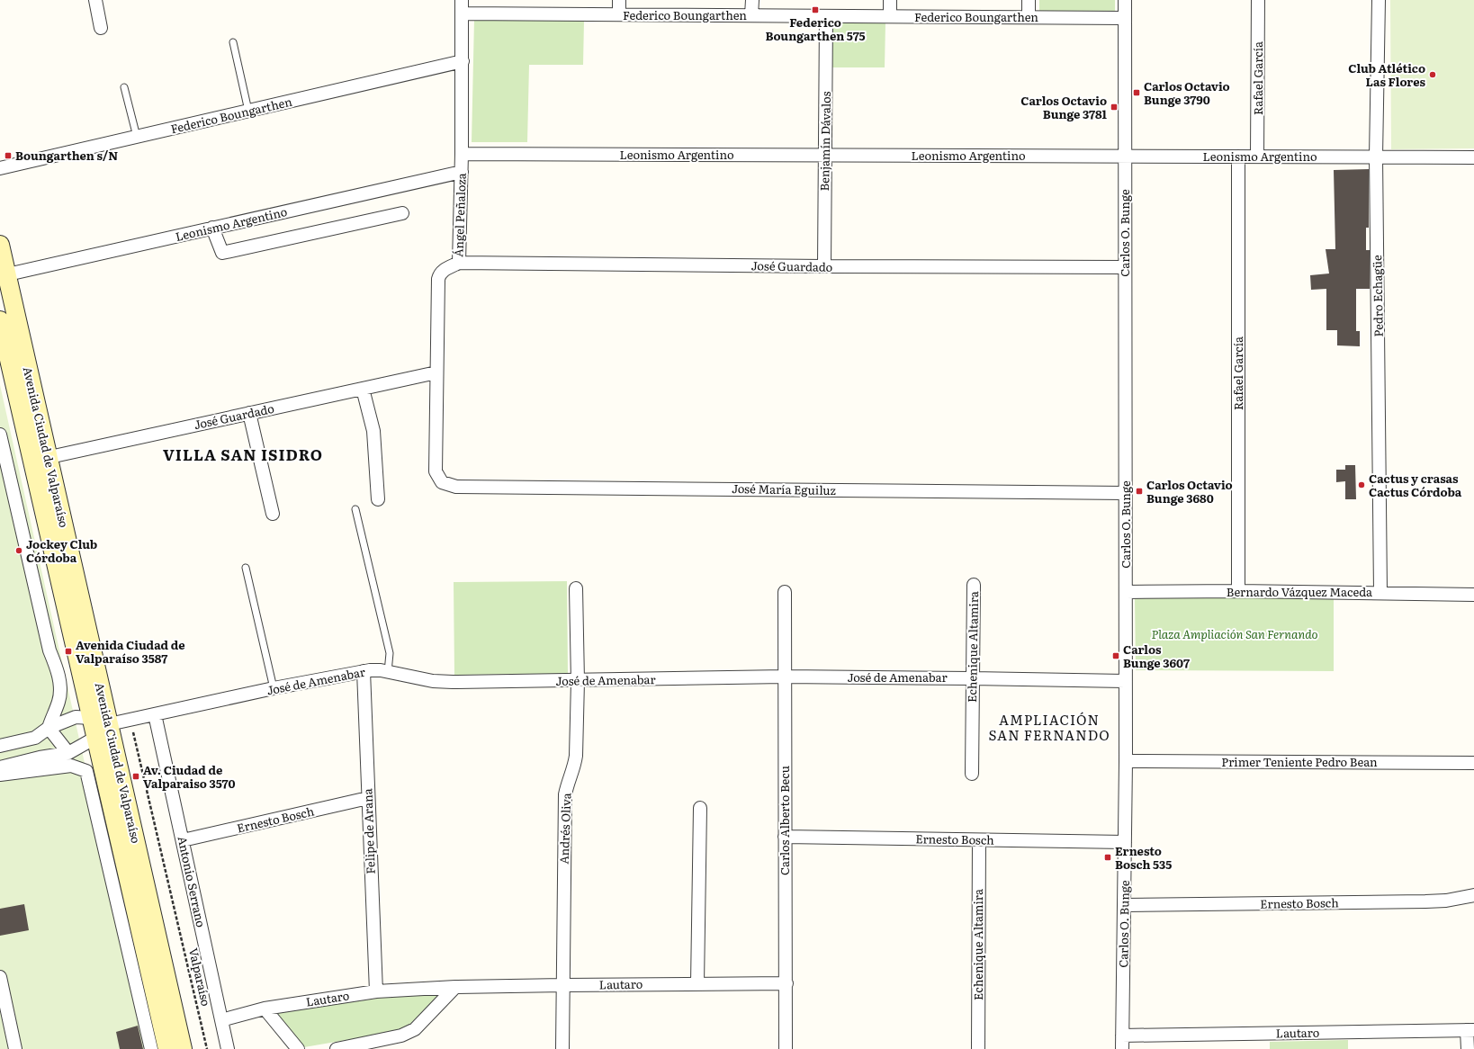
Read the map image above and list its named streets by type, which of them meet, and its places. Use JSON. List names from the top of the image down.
{
  "streets": {
    "main road": ["Avenida Ciudad de Valparaíso"],
    "street": [
      "Federico Boungarthen",
      "Rafael García",
      "Benjamín Dávalos",
      "Leonismo Argentino",
      "Ángel Peñaloza",
      "Carlos O. Bunge",
      "José Guardado",
      "Pedro Echagüe",
      "José María Eguiluz",
      "Bernardo Vázquez Maceda",
      "Echenique Altamira",
      "José de Amenabar",
      "Primer Teniente Pedro Bean",
      "Ernesto Bosch",
      "Carlos Alberto Becu",
      "Andrés Oliva",
      "Felipe de Arana",
      "Antonio Serrano",
      "Lautaro"
    ],
    "path": ["Valparaíso"]
  },
  "crossings": [
    ["Federico Boungarthen", "Benjamín Dávalos"],
    ["Federico Boungarthen", "Ángel Peñaloza"],
    ["Federico Boungarthen", "Carlos O. Bunge"],
    ["Rafael García", "Leonismo Argentino"],
    ["Rafael García", "Bernardo Vázquez Maceda"],
    ["Benjamín Dávalos", "Leonismo Argentino"],
    ["Benjamín Dávalos", "José Guardado"],
    ["Leonismo Argentino", "Ángel Peñaloza"],
    ["Leonismo Argentino", "Carlos O. Bunge"],
    ["Leonismo Argentino", "Pedro Echagüe"],
    ["Leonismo Argentino", "Avenida Ciudad de Valparaíso"],
    ["Ángel Peñaloza", "José Guardado"],
    ["Ángel Peñaloza", "José María Eguiluz"],
    ["Carlos O. Bunge", "José Guardado"],
    ["Carlos O. Bunge", "José María Eguiluz"],
    ["Carlos O. Bunge", "Bernardo Vázquez Maceda"],
    ["Carlos O. Bunge", "José de Amenabar"],
    ["Carlos O. Bunge", "Primer Teniente Pedro Bean"],
    ["Carlos O. Bunge", "Ernesto Bosch"],
    ["Carlos O. Bunge", "Lautaro"],
    ["José Guardado", "Avenida Ciudad de Valparaíso"],
    ["Pedro Echagüe", "Bernardo Vázquez Maceda"],
    ["Avenida Ciudad de Valparaíso", "José de Amenabar"],
    ["Echenique Altamira", "José de Amenabar"],
    ["Echenique Altamira", "Ernesto Bosch"],
    ["José de Amenabar", "Carlos Alberto Becu"],
    ["José de Amenabar", "Andrés Oliva"],
    ["José de Amenabar", "Felipe de Arana"],
    ["José de Amenabar", "Antonio Serrano"],
    ["José de Amenabar", "Valparaíso"],
    ["Ernesto Bosch", "Carlos Alberto Becu"],
    ["Ernesto Bosch", "Felipe de Arana"],
    ["Ernesto Bosch", "Antonio Serrano"],
    ["Carlos Alberto Becu", "Lautaro"],
    ["Andrés Oliva", "Lautaro"],
    ["Felipe de Arana", "Lautaro"],
    ["Antonio Serrano", "Lautaro"]
  ],
  "districts": ["VILLA SAN ISIDRO", "AMPLIACIÓN SAN FERNANDO"],
  "parks": ["Plaza Ampliación San Fernando"],
  "places": {
    "transit": [
      "Federico Boungarthen 575",
      "Carlos Octavio Bunge 3790",
      "Carlos Octavio Bunge 3781",
      "Boungarthen s/N",
      "Carlos Octavio Bunge 3680",
      "Avenida Ciudad de Valparaíso 3587",
      "Carlos Bunge 3607",
      "Av. Ciudad de Valparaiso 3570",
      "Ernesto Bosch 535"
    ],
    "other": ["Club Atlético Las Flores", "Cactus y crasas Cactus Córdoba", "Jockey Club Córdoba"]
  }
}
